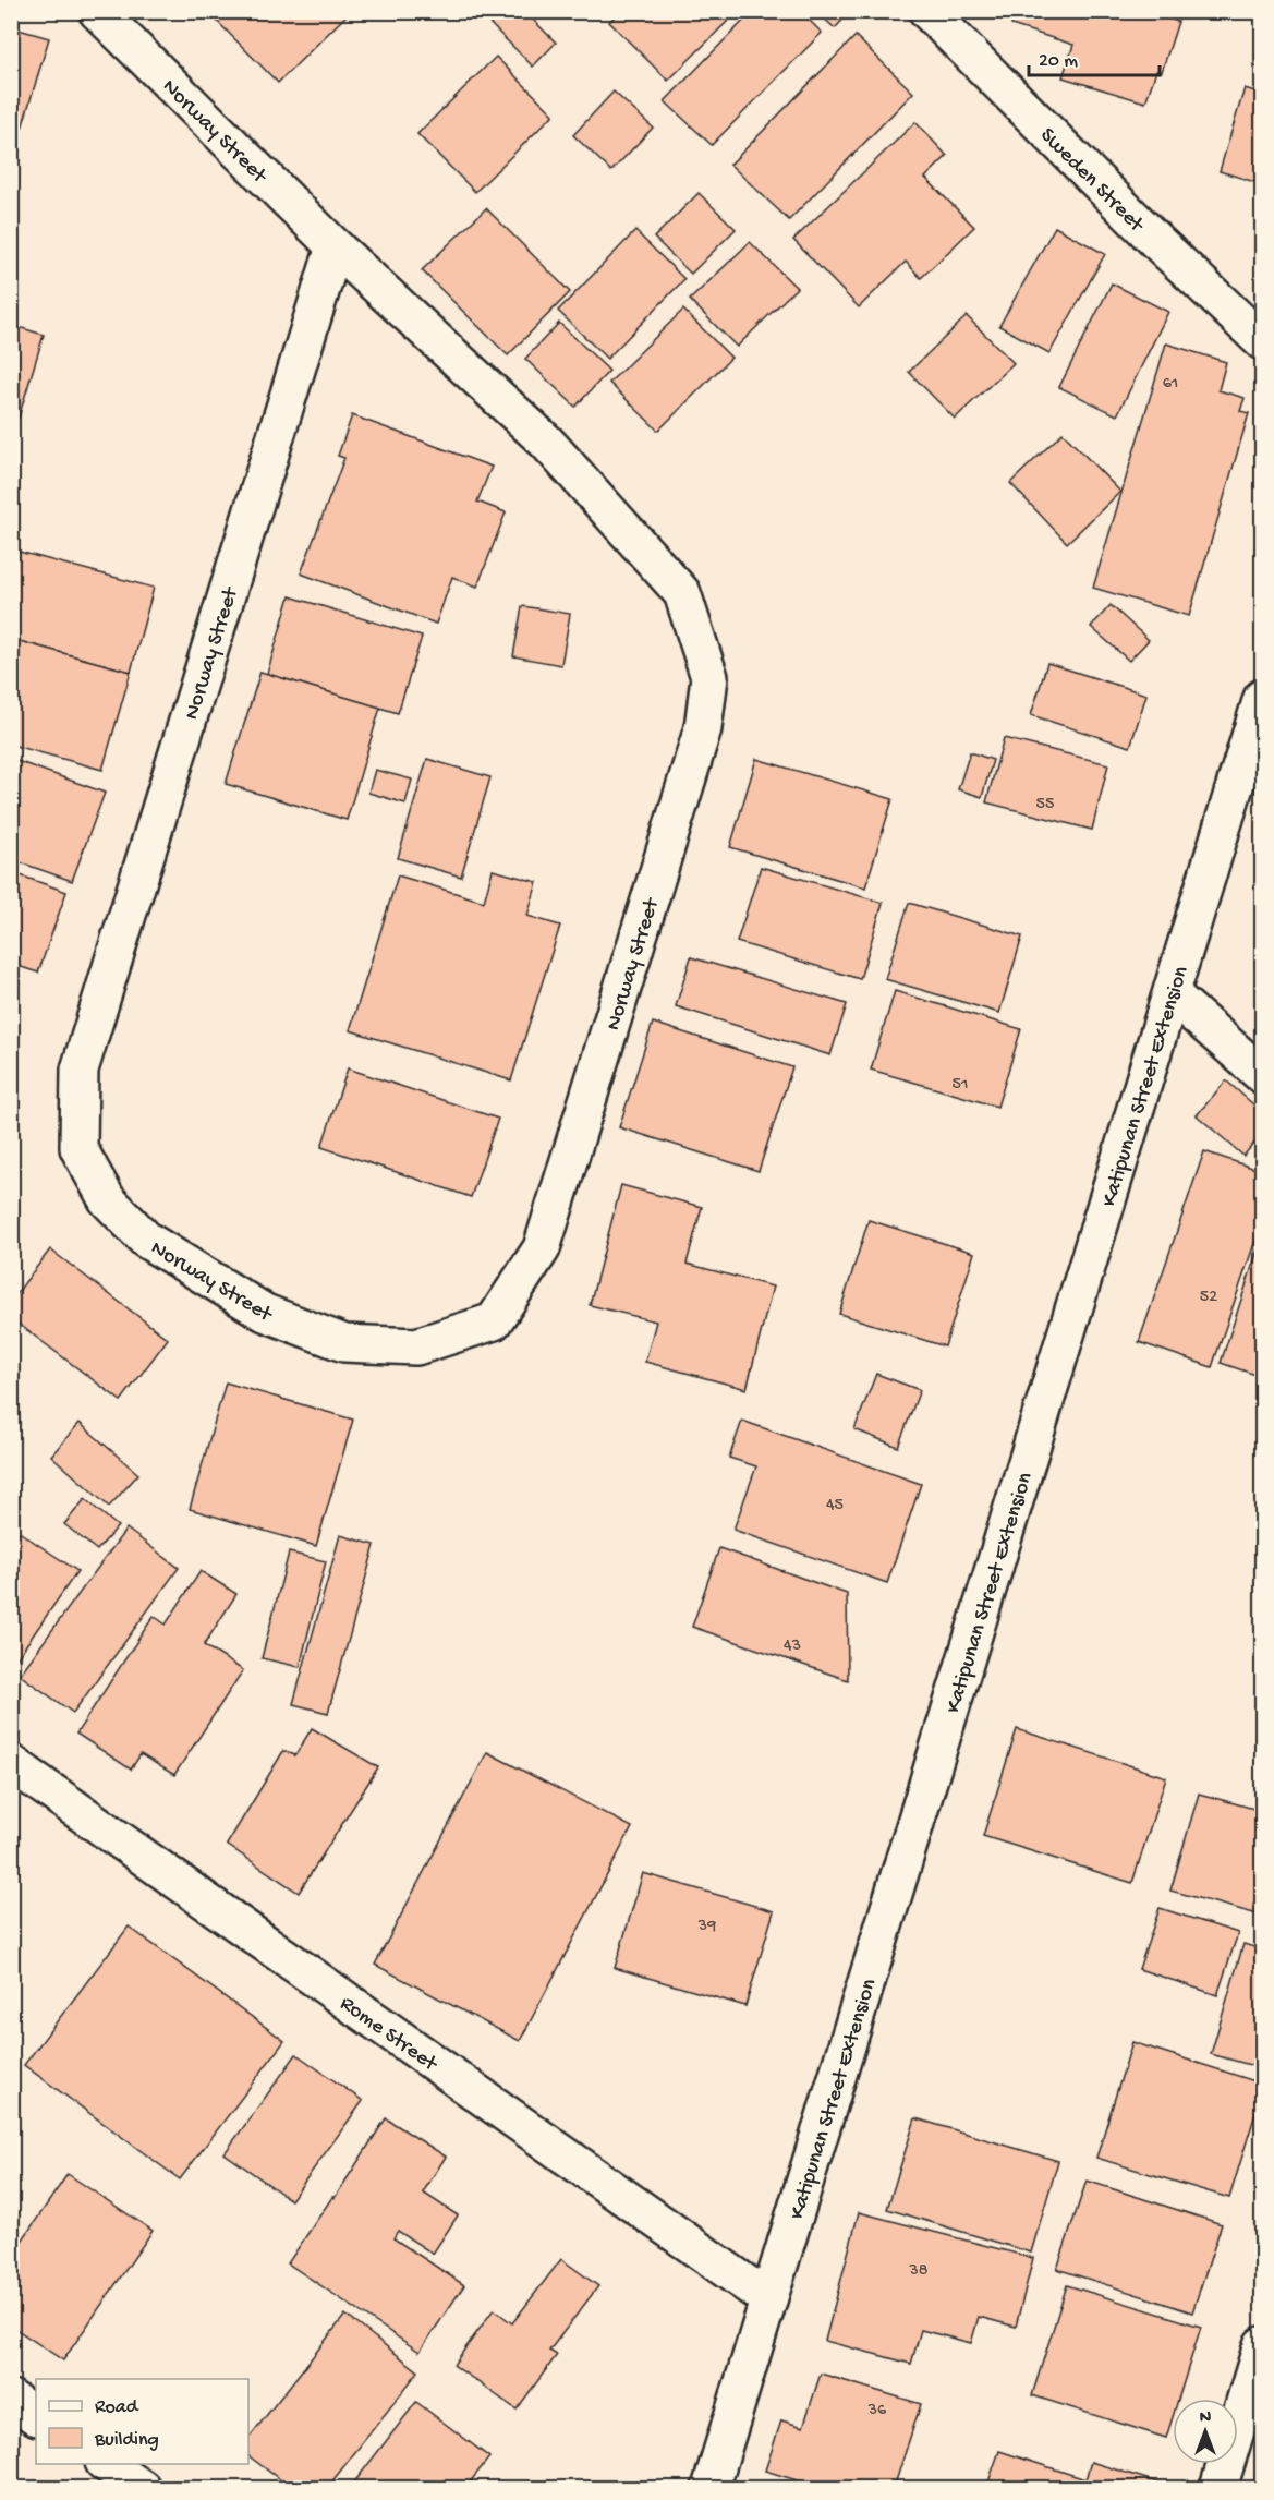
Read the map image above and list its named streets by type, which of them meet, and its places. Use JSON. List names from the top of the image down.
{
  "streets": {
    "street": [
      "Norway Street",
      "Sweden Street",
      "Katipunan Street Extension",
      "Rome Street"
    ]
  },
  "crossings": [
    ["Katipunan Street Extension", "Rome Street"]
  ],
  "house_numbers": [
    "61",
    "55",
    "51",
    "52",
    "45",
    "43",
    "39",
    "38",
    "36"
  ],
  "legend": ["Road", "Building"],
  "scale_bar": "20 m",
  "north": "top"
}
